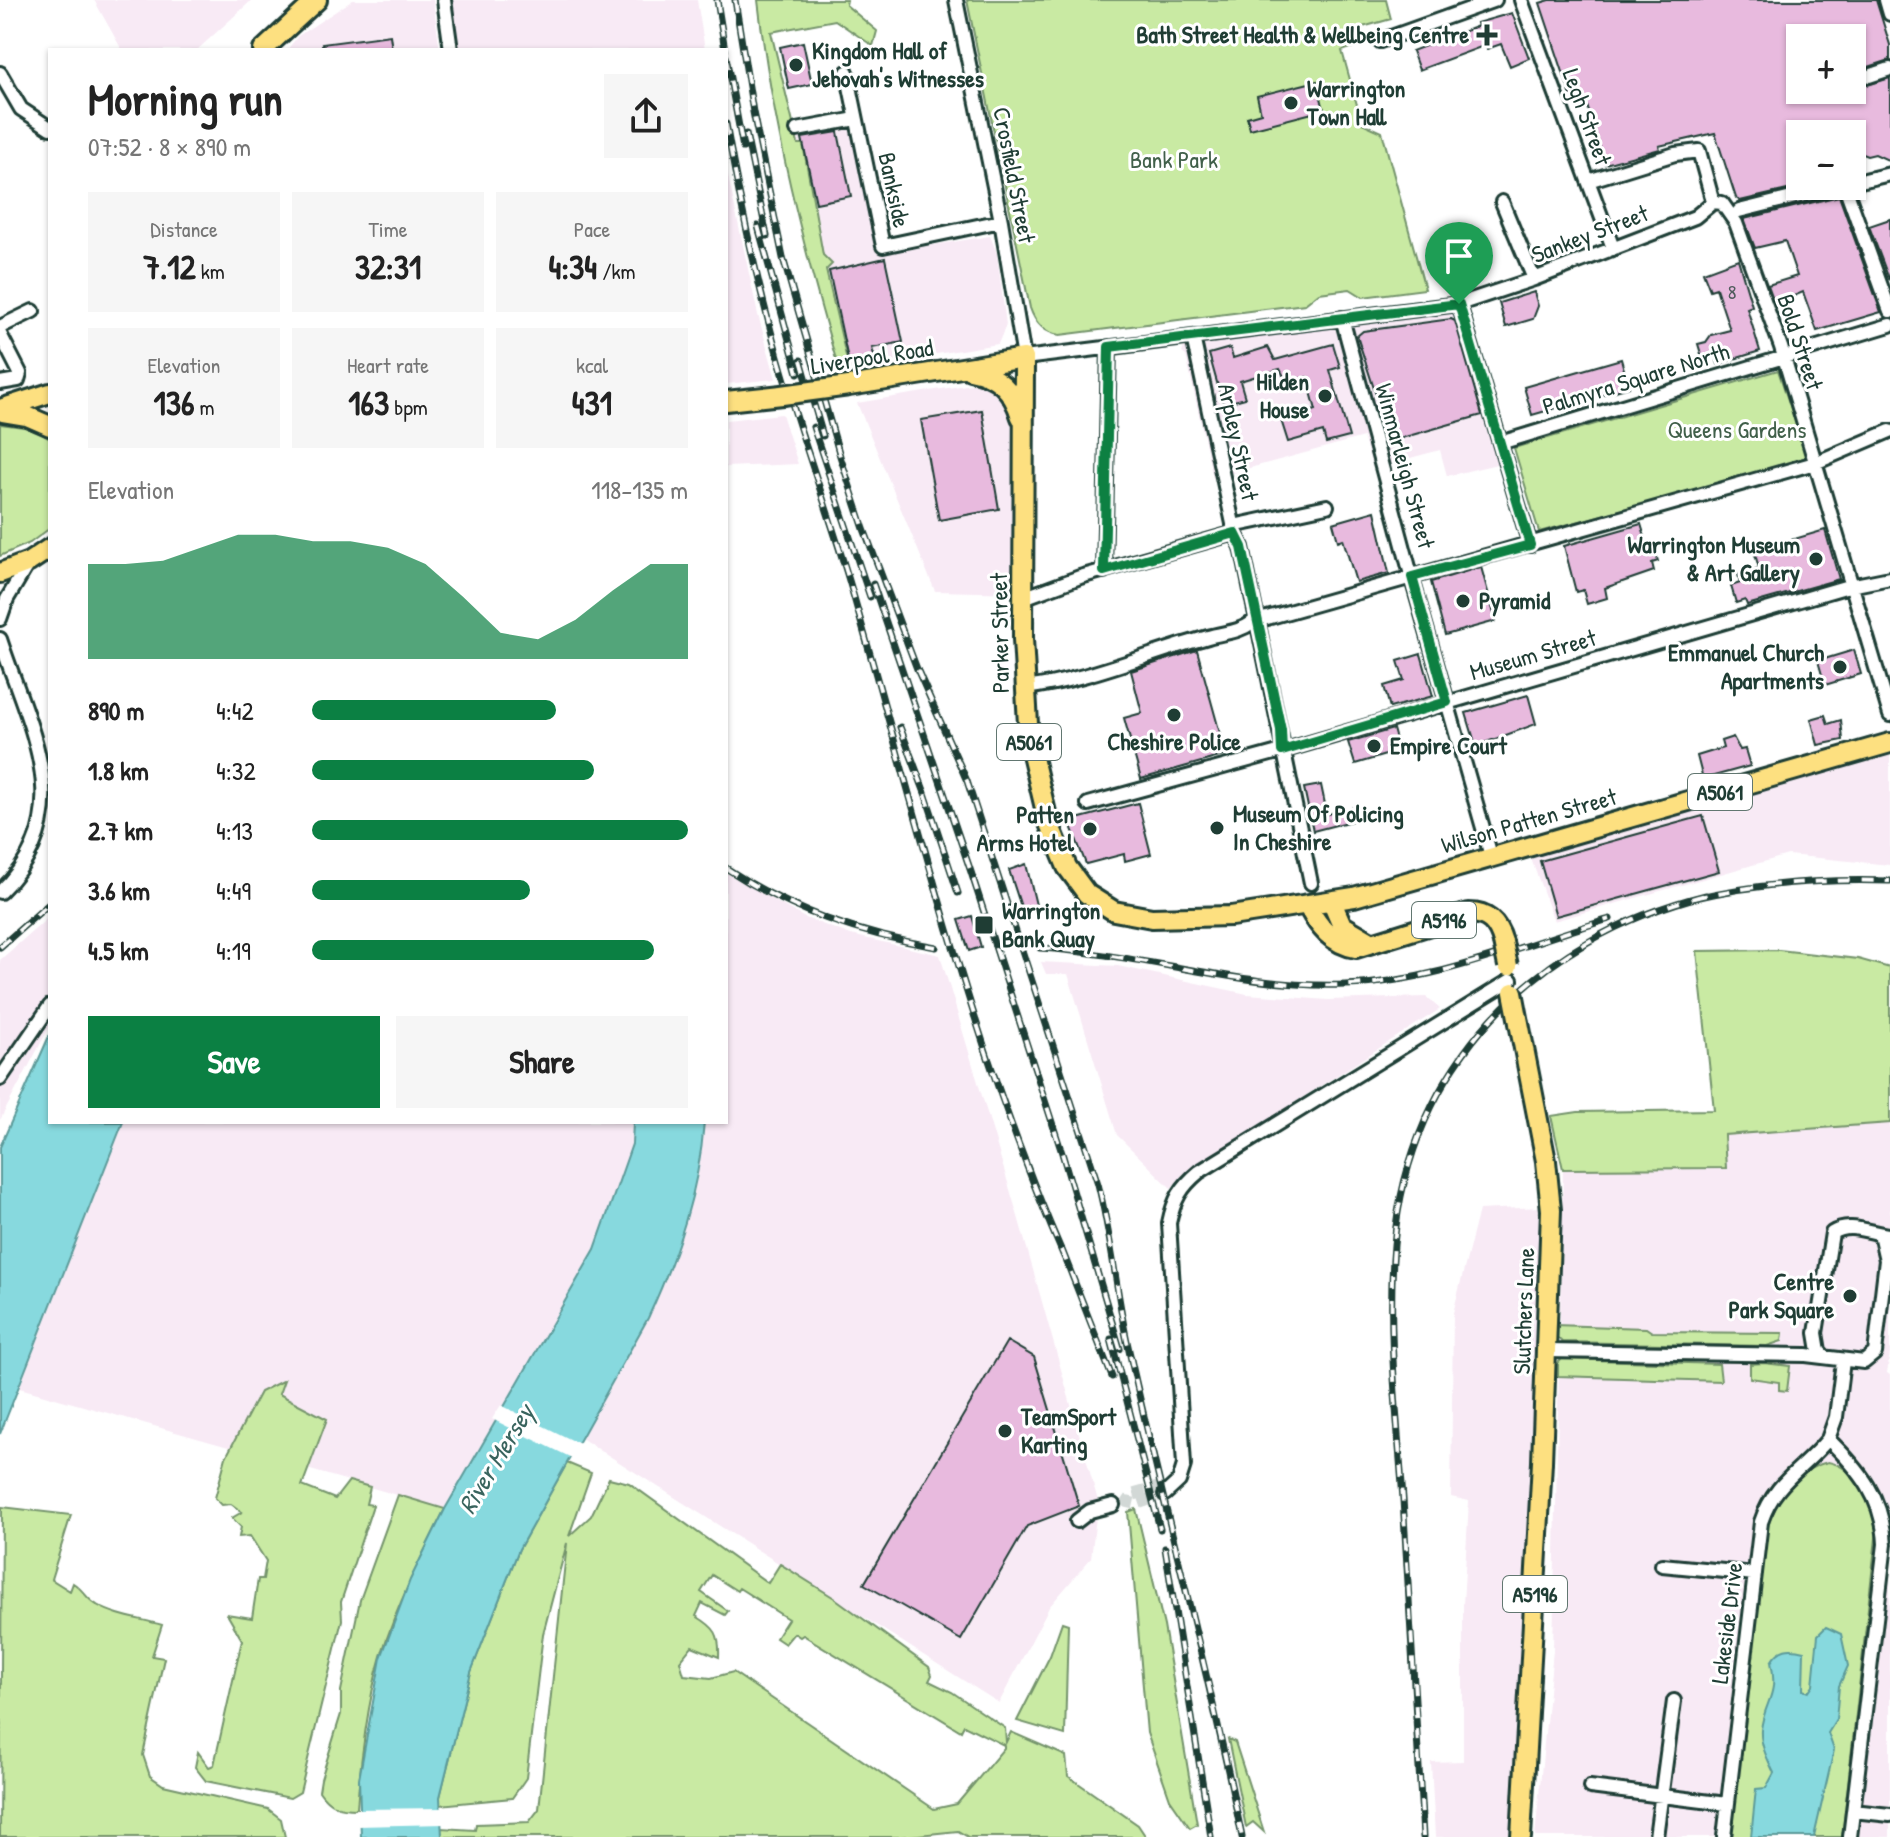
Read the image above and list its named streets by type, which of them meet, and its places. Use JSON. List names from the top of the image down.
{
  "streets": {
    "highway": [
      "Liverpool Road",
      "Parker Street",
      "A5061",
      "Wilson Patten Street",
      "A5196",
      "Slutchers Lane"
    ],
    "street": [
      "Legh Street",
      "Crosfield Street",
      "Bankside",
      "Sankey Street",
      "Bold Street",
      "Palmyra Square North",
      "Arpley Street",
      "Winmarleigh Street",
      "Museum Street",
      "Lakeside Drive"
    ]
  },
  "crossings": [
    ["Legh Street", "Sankey Street"],
    ["Crosfield Street", "Bankside"],
    ["Crosfield Street", "Sankey Street"],
    ["Crosfield Street", "Liverpool Road"],
    ["Crosfield Street", "Parker Street"],
    ["Sankey Street", "Liverpool Road"],
    ["Sankey Street", "Arpley Street"],
    ["Sankey Street", "Winmarleigh Street"],
    ["Sankey Street", "Parker Street"],
    ["Bold Street", "Palmyra Square North"],
    ["Bold Street", "Museum Street"],
    ["Liverpool Road", "Parker Street"],
    ["Arpley Street", "Museum Street"],
    ["Winmarleigh Street", "Museum Street"],
    ["Winmarleigh Street", "Wilson Patten Street"],
    ["Parker Street", "Wilson Patten Street"],
    ["Wilson Patten Street", "Slutchers Lane"]
  ],
  "water": ["River Mersey"],
  "parks": ["Bank Park", "Queens Gardens"],
  "places": {
    "health": ["Bath Street Health & Wellbeing Centre"],
    "other": [
      "Kingdom Hall of Jehovah's Witnesses",
      "Warrington Town Hall",
      "Hilden House",
      "Warrington Museum & Art Gallery",
      "Pyramid",
      "Emmanuel Church Apartments",
      "Cheshire Police",
      "Empire Court",
      "Museum Of Policing In Cheshire",
      "Patten Arms Hotel",
      "Centre Park Square",
      "TeamSport Karting"
    ],
    "transit": ["Warrington Bank Quay"]
  },
  "house_numbers": ["8"],
  "page": {
    "map_buttons": ["+", "−"],
    "heading": ["Morning run", "07:52 · 8 × 890 m"],
    "stats": [
      ["Distance", "7.12 km"],
      ["Time", "32:31"],
      ["Pace", "4:34 /km"],
      ["Elevation", "136 m"],
      ["Heart rate", "163 bpm"],
      ["kcal", "431"]
    ],
    "chart": ["Elevation", "118–135 m"],
    "list": [
      {
        "name": "890 m",
        "note": "4:42"
      },
      {
        "name": "1.8 km",
        "note": "4:32"
      },
      {
        "name": "2.7 km",
        "note": "4:13"
      },
      {
        "name": "3.6 km",
        "note": "4:49"
      },
      {
        "name": "4.5 km",
        "note": "4:19"
      }
    ],
    "buttons": ["Save", "Share"]
  }
}
